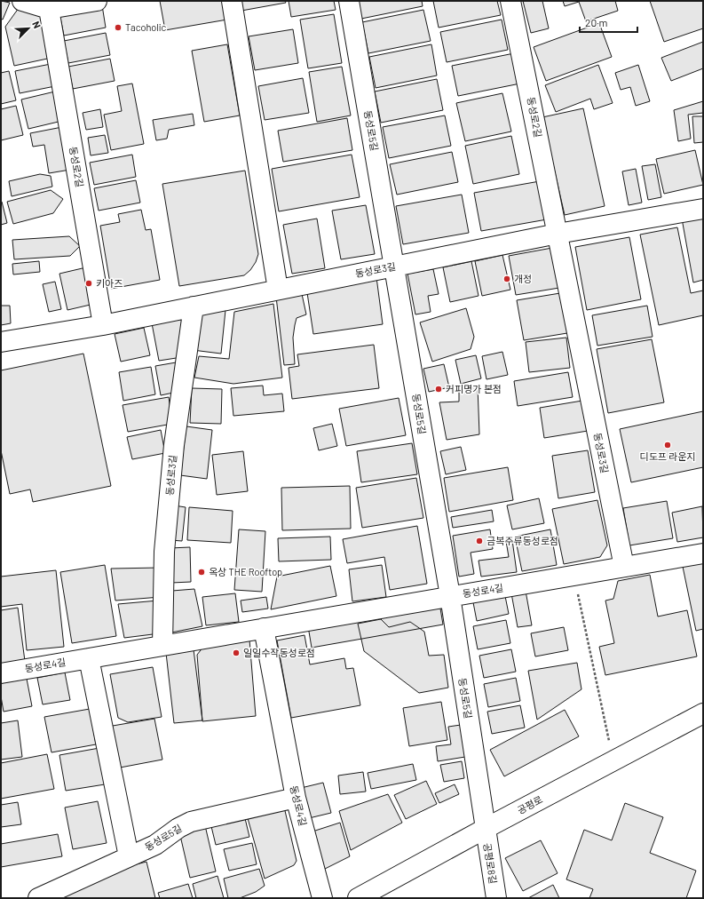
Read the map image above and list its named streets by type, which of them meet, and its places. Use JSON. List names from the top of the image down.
{
  "streets": {
    "street": [
      "동성로2길",
      "동성로5길",
      "동성로3길",
      "동성로4길",
      "공평로",
      "공평로8길"
    ]
  },
  "crossings": [
    ["동성로2길", "동성로3길"],
    ["동성로5길", "동성로3길"],
    ["동성로5길", "동성로4길"],
    ["동성로5길", "공평로"],
    ["동성로5길", "공평로8길"],
    ["동성로3길", "동성로4길"],
    ["공평로", "공평로8길"]
  ],
  "places": [
    "Tacoholic",
    "개정",
    "키아즈",
    "커피명가 본점",
    "디도프 라운지",
    "금복주류동성로점",
    "옥상 THE Rooftop",
    "일일수작동성로점"
  ],
  "scale_bar": "20 m",
  "north": "top right"
}
